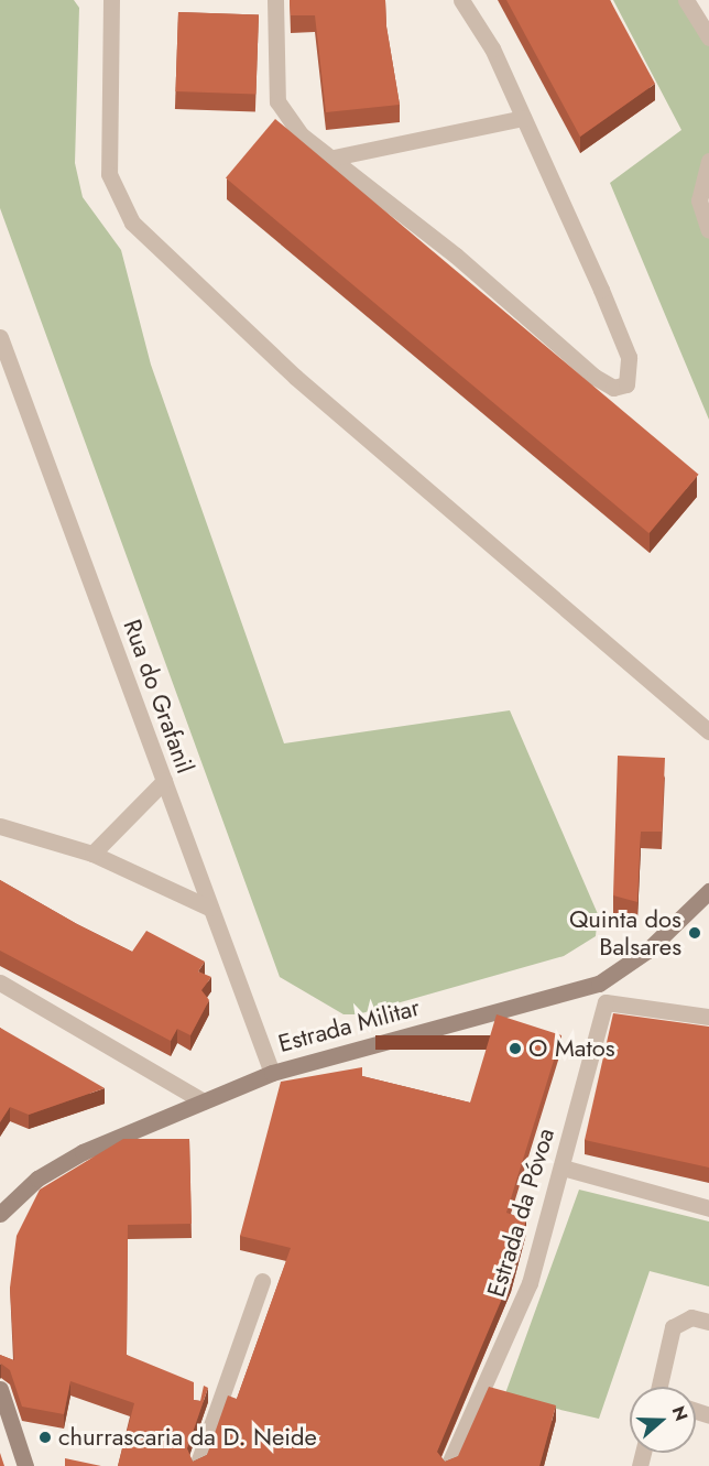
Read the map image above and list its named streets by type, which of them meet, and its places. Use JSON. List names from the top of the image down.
{
  "streets": {
    "street": ["Rua do Grafanil", "Estrada Militar", "Estrada da Póvoa"]
  },
  "crossings": [
    ["Rua do Grafanil", "Estrada Militar"]
  ],
  "places": ["Quinta dos Balsares", "O Matos", "churrascaria da D. Neide"],
  "north": "right"
}
